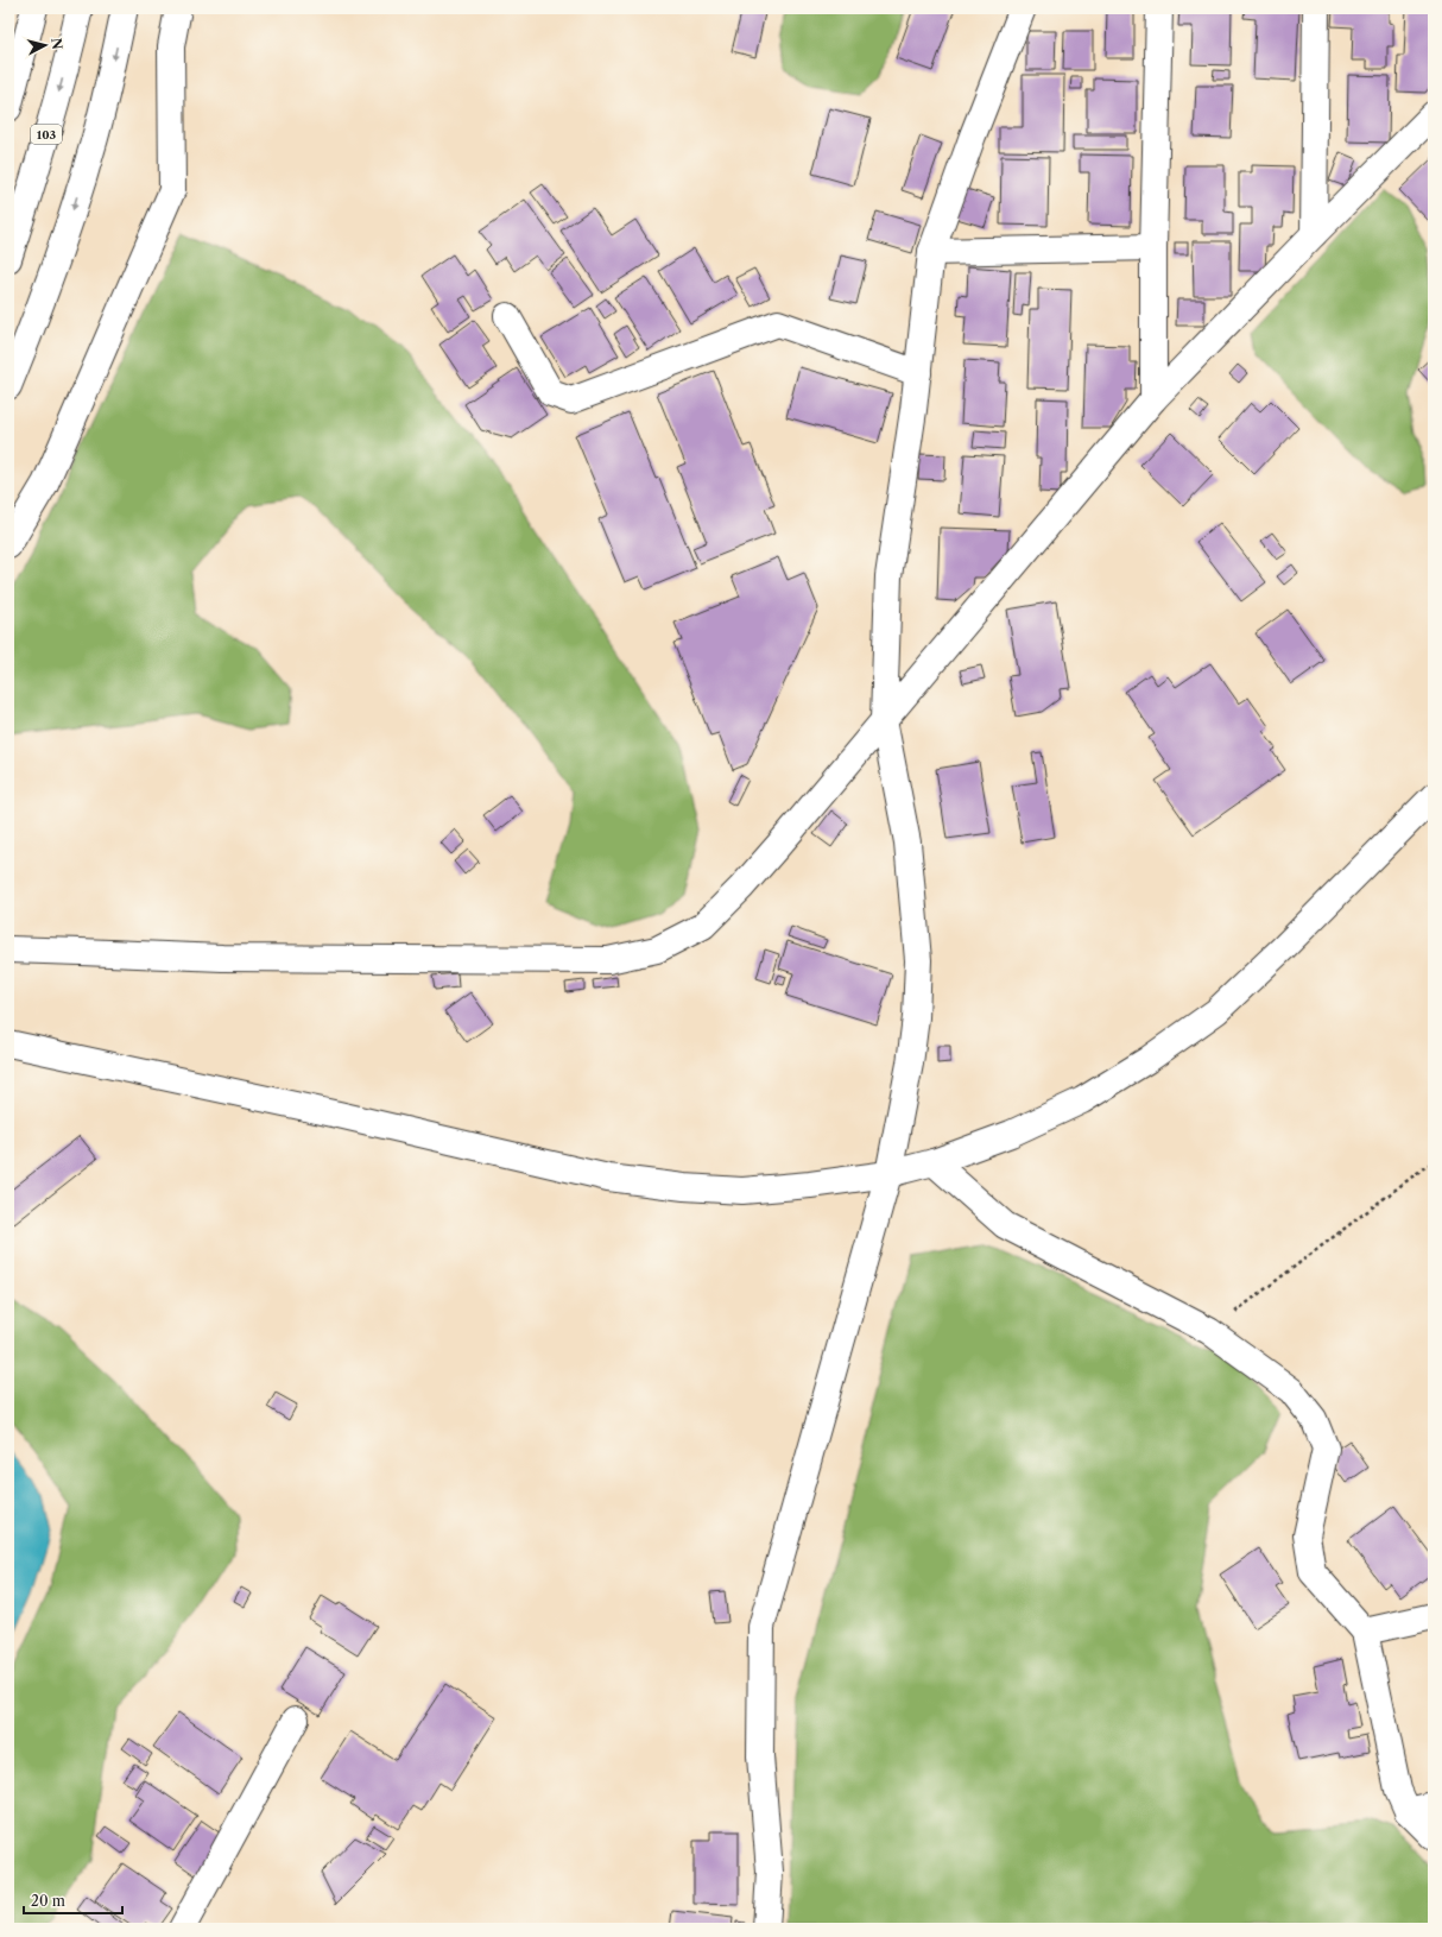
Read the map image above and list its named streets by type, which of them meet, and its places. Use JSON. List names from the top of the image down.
{
  "streets": {
    "main road": ["103"]
  },
  "scale_bar": "20 m",
  "north": "right"
}
